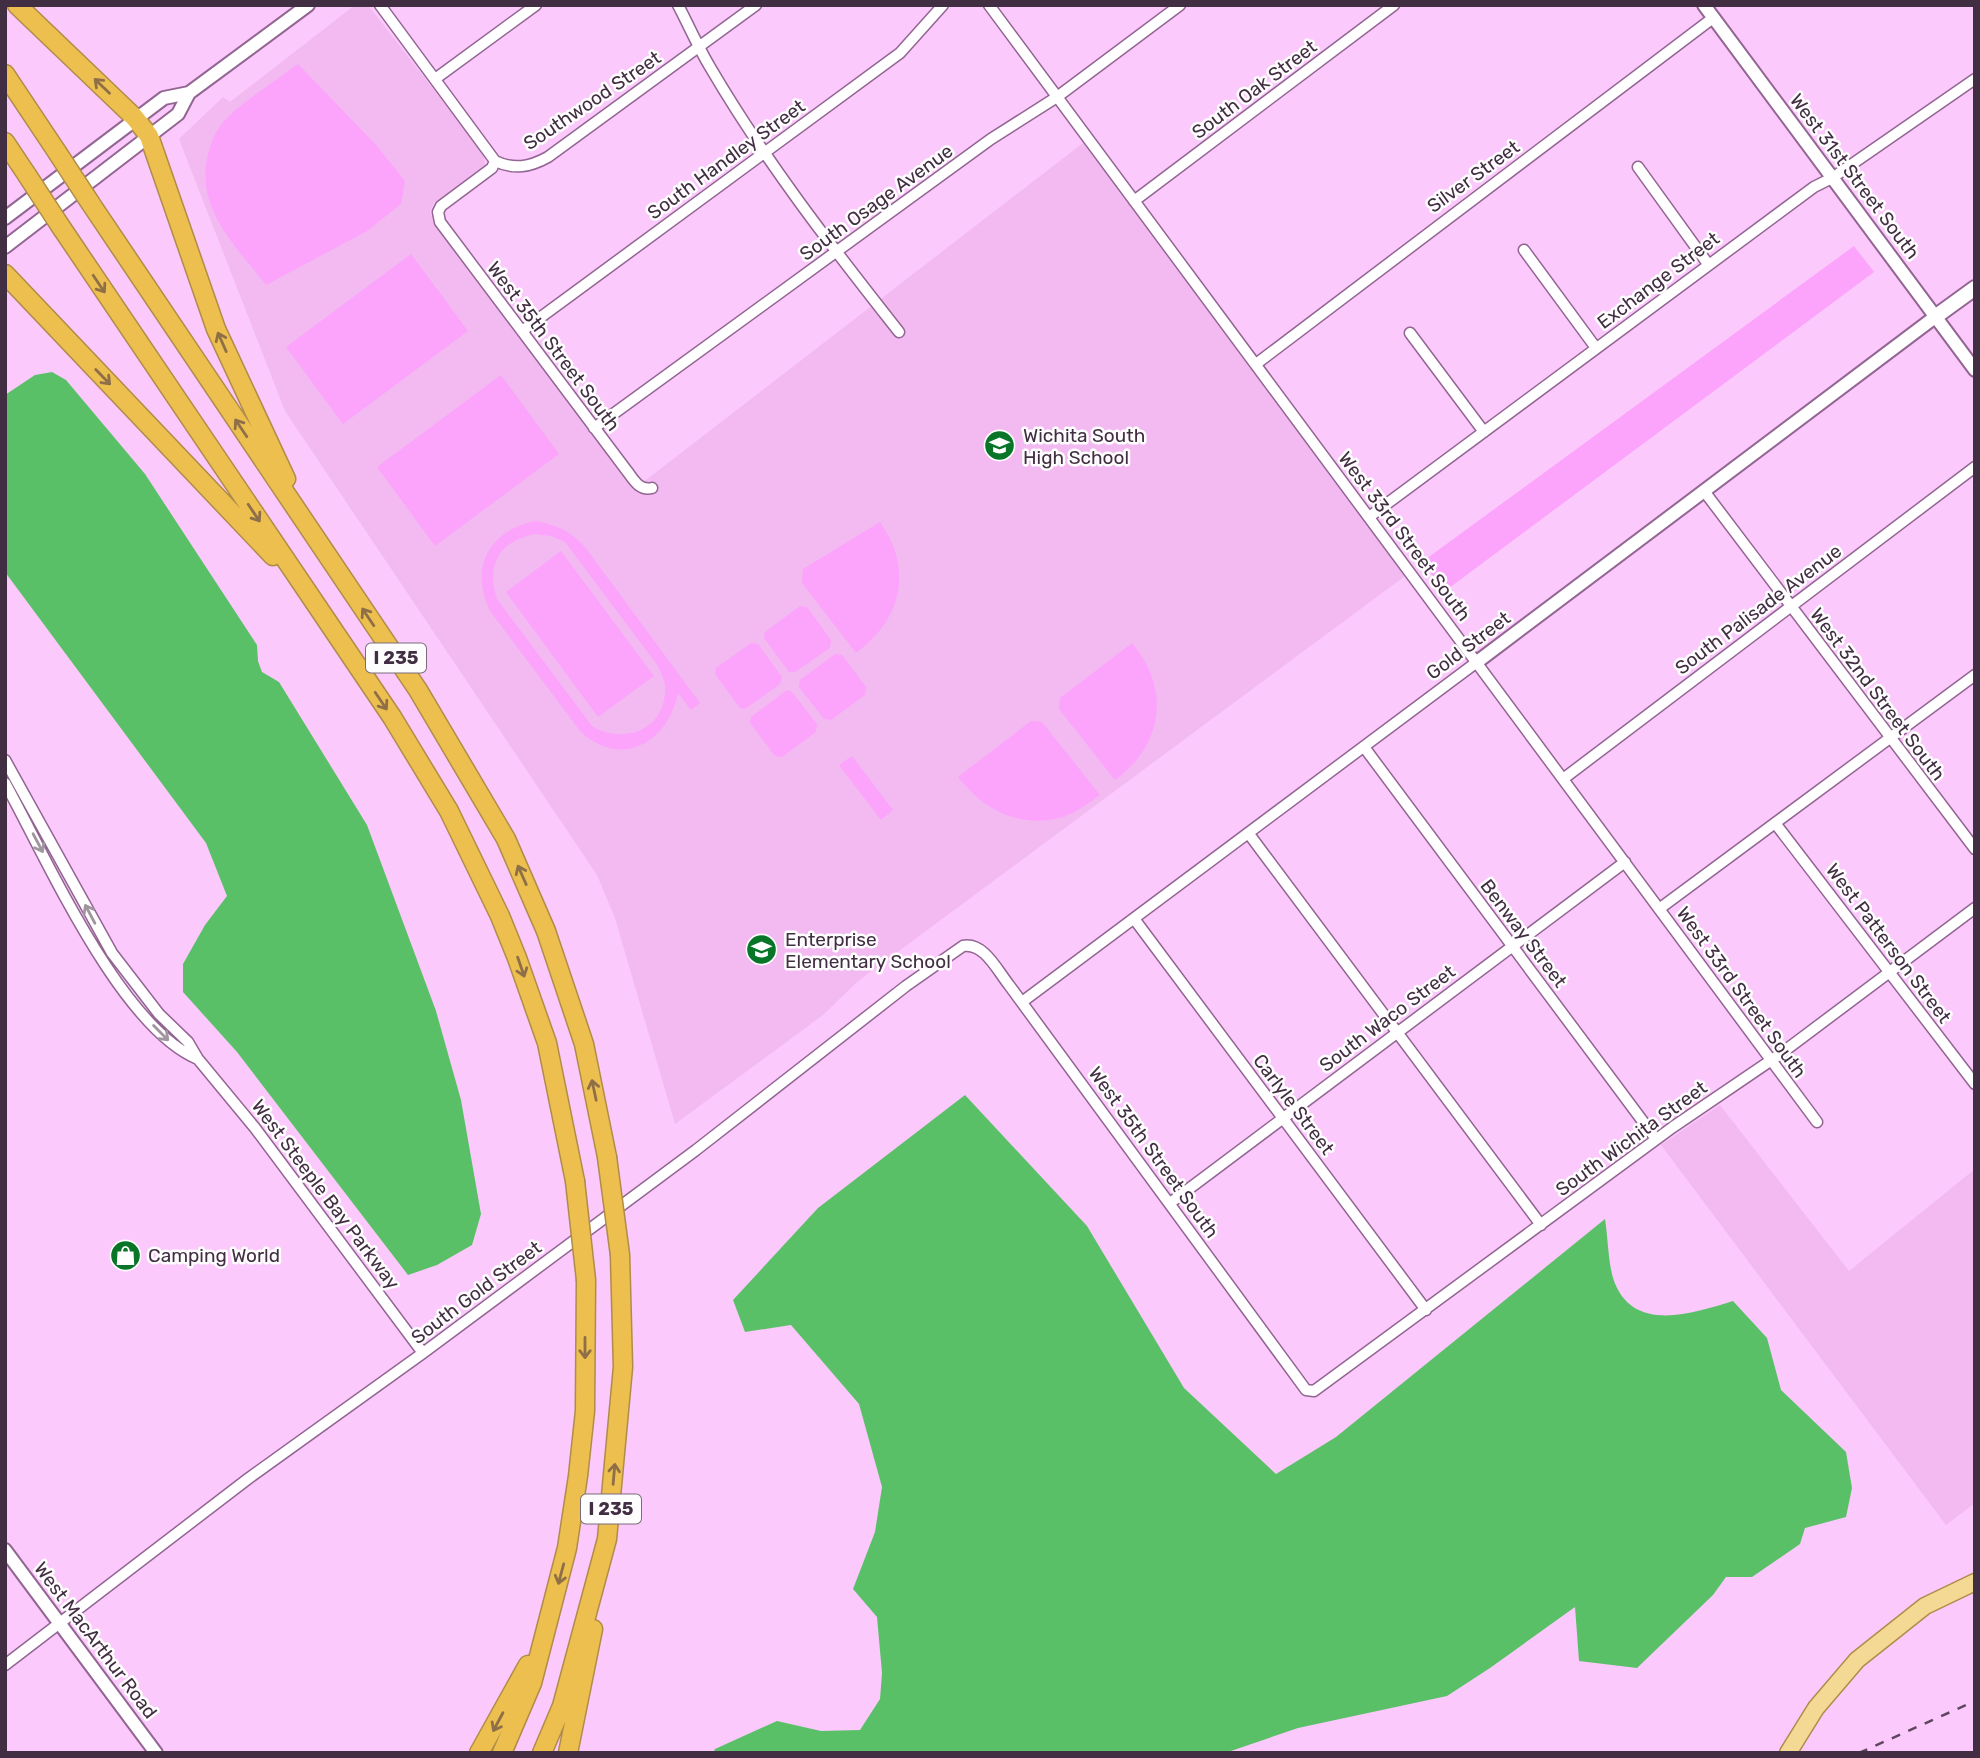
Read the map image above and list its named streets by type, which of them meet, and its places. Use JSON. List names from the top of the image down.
{
  "streets": {
    "highway": ["I 235"],
    "street": [
      "South Oak Street",
      "Southwood Street",
      "South Handley Street",
      "Silver Street",
      "West 31st Street South",
      "South Osage Avenue",
      "Exchange Street",
      "West 35th Street South",
      "West 33rd Street South",
      "South Palisade Avenue",
      "Gold Street",
      "West 32nd Street South",
      "Benway Street",
      "West Patterson Street",
      "South Waco Street",
      "Carlyle Street",
      "South Wichita Street",
      "West Steeple Bay Parkway",
      "South Gold Street",
      "West MacArthur Road"
    ]
  },
  "crossings": [
    ["South Oak Street", "West 33rd Street South"],
    ["Southwood Street", "West 35th Street South"],
    ["South Handley Street", "West 35th Street South"],
    ["Silver Street", "West 31st Street South"],
    ["Silver Street", "West 33rd Street South"],
    ["West 31st Street South", "Exchange Street"],
    ["West 31st Street South", "Gold Street"],
    ["South Osage Avenue", "West 35th Street South"],
    ["South Osage Avenue", "West 33rd Street South"],
    ["Exchange Street", "West 33rd Street South"],
    ["West 35th Street South", "Gold Street"],
    ["West 35th Street South", "South Waco Street"],
    ["West 35th Street South", "South Wichita Street"],
    ["West 35th Street South", "South Gold Street"],
    ["West 33rd Street South", "South Palisade Avenue"],
    ["West 33rd Street South", "Gold Street"],
    ["West 33rd Street South", "South Waco Street"],
    ["West 33rd Street South", "South Wichita Street"],
    ["South Palisade Avenue", "West 32nd Street South"],
    ["Gold Street", "West 32nd Street South"],
    ["Gold Street", "Benway Street"],
    ["Gold Street", "Carlyle Street"],
    ["Benway Street", "South Waco Street"],
    ["Benway Street", "South Wichita Street"],
    ["West Patterson Street", "South Wichita Street"],
    ["South Waco Street", "Carlyle Street"],
    ["Carlyle Street", "South Wichita Street"],
    ["West Steeple Bay Parkway", "South Gold Street"],
    ["South Gold Street", "West MacArthur Road"]
  ],
  "places": {
    "school or university": ["Wichita South High School", "Enterprise Elementary School"],
    "shop": ["Camping World"]
  }
}
